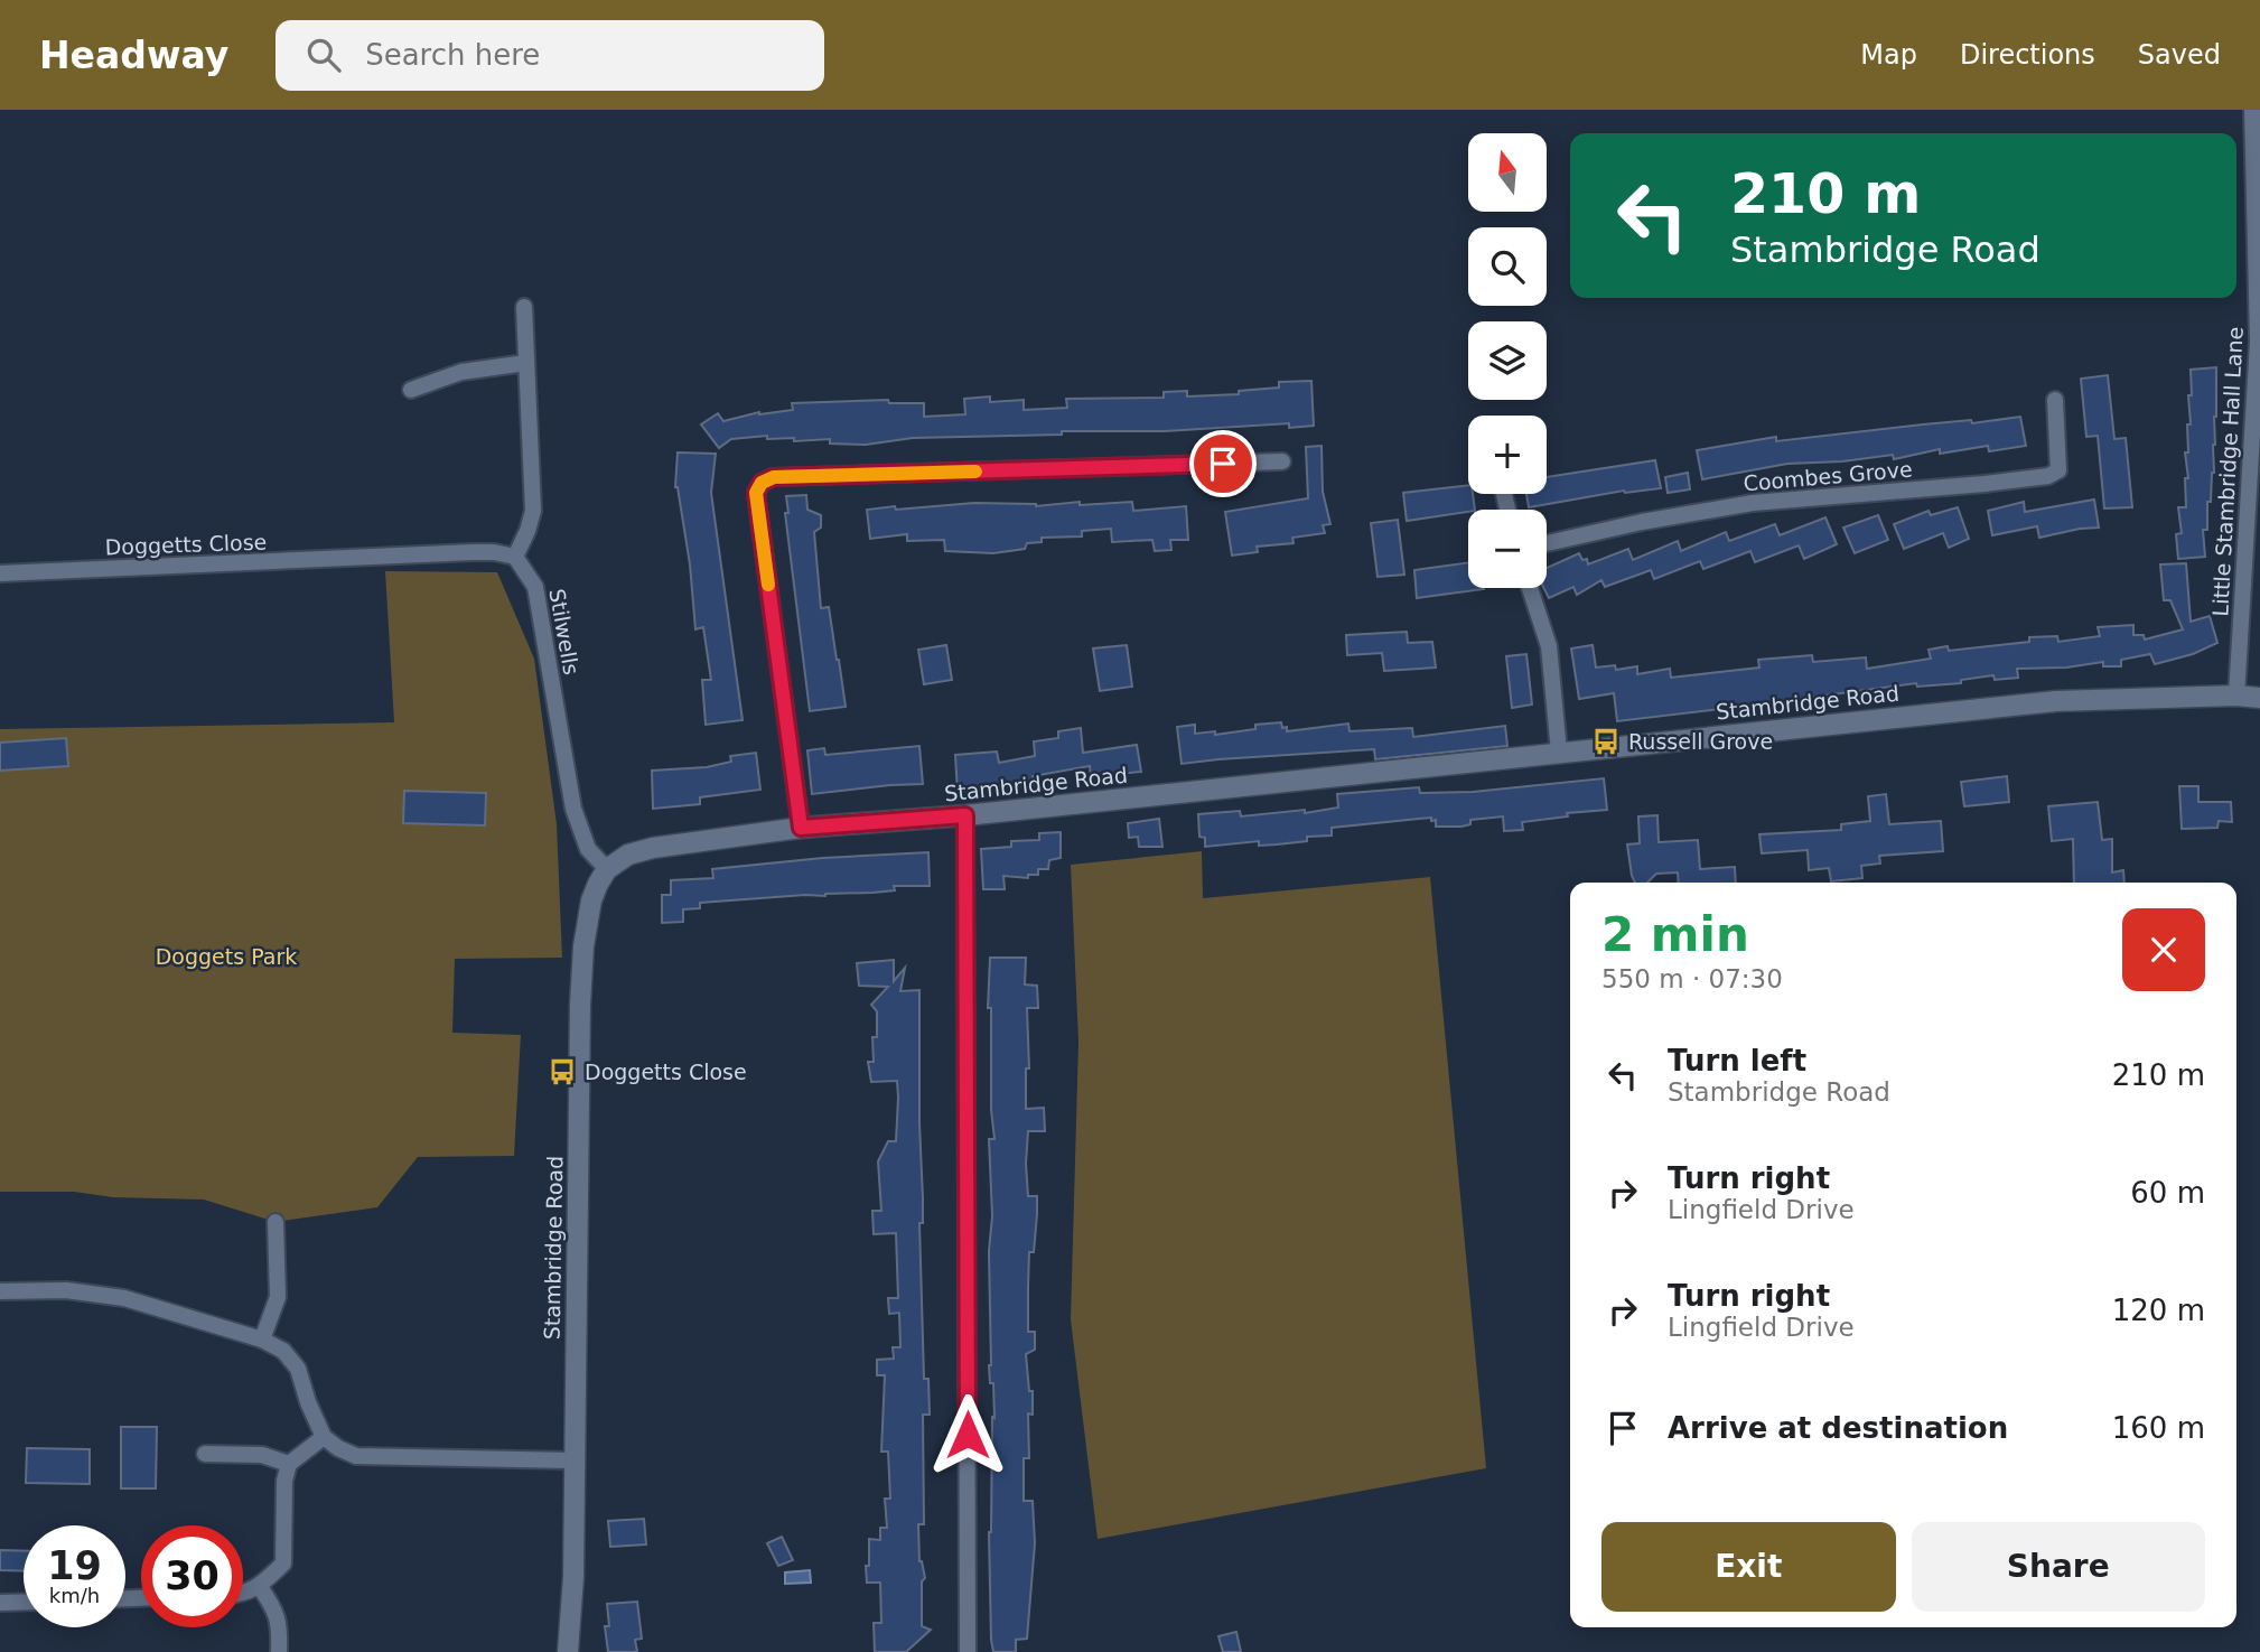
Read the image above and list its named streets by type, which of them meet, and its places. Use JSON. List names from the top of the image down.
{
  "streets": {
    "street": [
      "Little Stambridge Hall Lane",
      "Coombes Grove",
      "Doggetts Close",
      "Stilwells",
      "Stambridge Road"
    ]
  },
  "crossings": [
    ["Little Stambridge Hall Lane", "Stambridge Road"],
    ["Doggetts Close", "Stilwells"],
    ["Stilwells", "Stambridge Road"]
  ],
  "parks": ["Doggets Park"],
  "places": {
    "bus stop": ["Russell Grove", "Doggetts Close"]
  },
  "north": "top",
  "page": {
    "header": "Headway",
    "search": "Search here",
    "nav": ["Map", "Directions", "Saved"],
    "map_buttons": ["+", "−"],
    "turn": ["210 m", "Stambridge Road"],
    "heading": ["2 min", "550 m · 07:30"],
    "list": [
      {
        "name": "Turn left",
        "note": "Stambridge Road",
        "value": "210 m"
      },
      {
        "name": "Turn right",
        "note": "Lingfield Drive",
        "value": "60 m"
      },
      {
        "name": "Turn right",
        "note": "Lingfield Drive",
        "value": "120 m"
      },
      {
        "name": "Arrive at destination",
        "value": "160 m"
      }
    ],
    "buttons": ["Exit", "Share"],
    "speed": "19 km/h",
    "limit": "30"
  }
}
